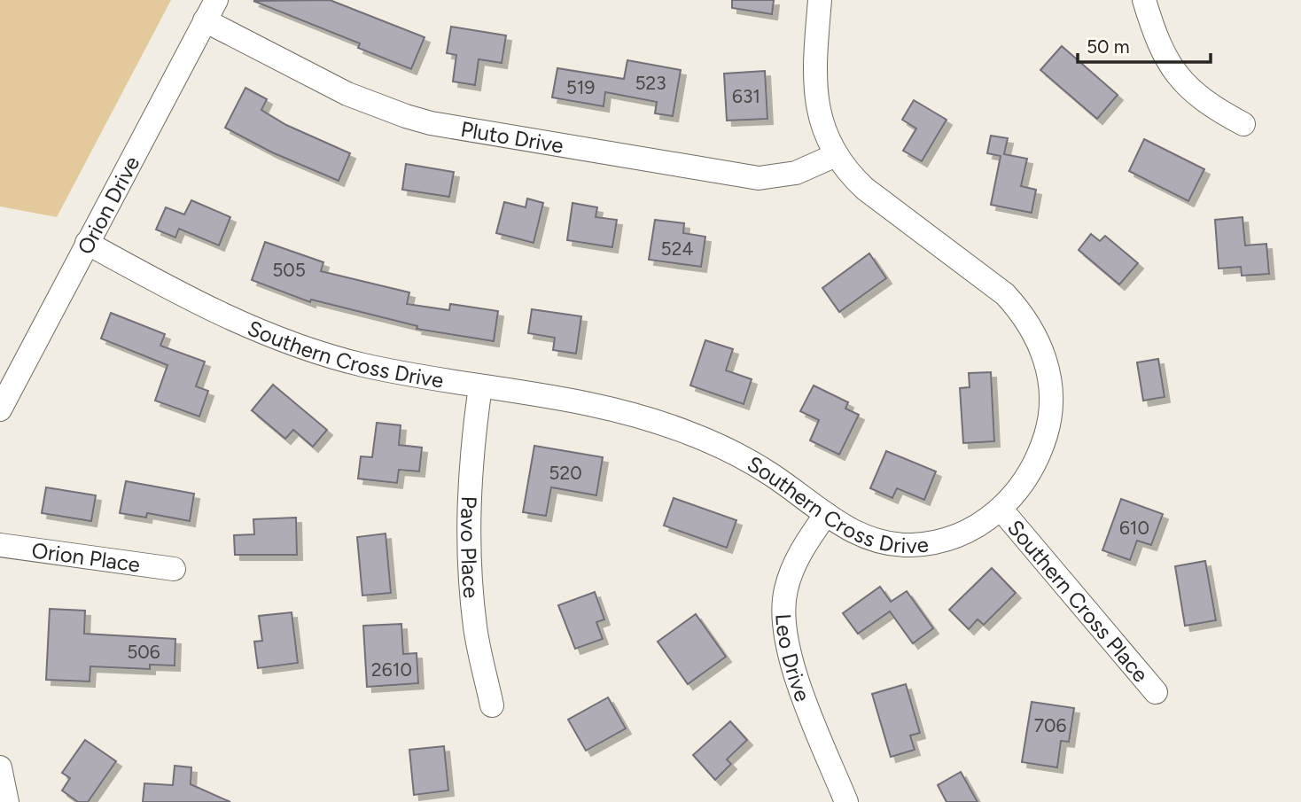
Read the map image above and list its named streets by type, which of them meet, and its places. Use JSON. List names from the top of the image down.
{
  "streets": {
    "street": [
      "Pluto Drive",
      "Orion Drive",
      "Southern Cross Drive",
      "Pavo Place",
      "Orion Place",
      "Southern Cross Place",
      "Leo Drive"
    ]
  },
  "crossings": [
    ["Pluto Drive", "Orion Drive"],
    ["Pluto Drive", "Southern Cross Drive"],
    ["Orion Drive", "Southern Cross Drive"],
    ["Southern Cross Drive", "Pavo Place"],
    ["Southern Cross Drive", "Southern Cross Place"],
    ["Southern Cross Drive", "Leo Drive"]
  ],
  "house_numbers": [
    "523",
    "519",
    "631",
    "524",
    "505",
    "520",
    "610",
    "506",
    "2610",
    "706"
  ],
  "scale_bar": "50 m"
}
